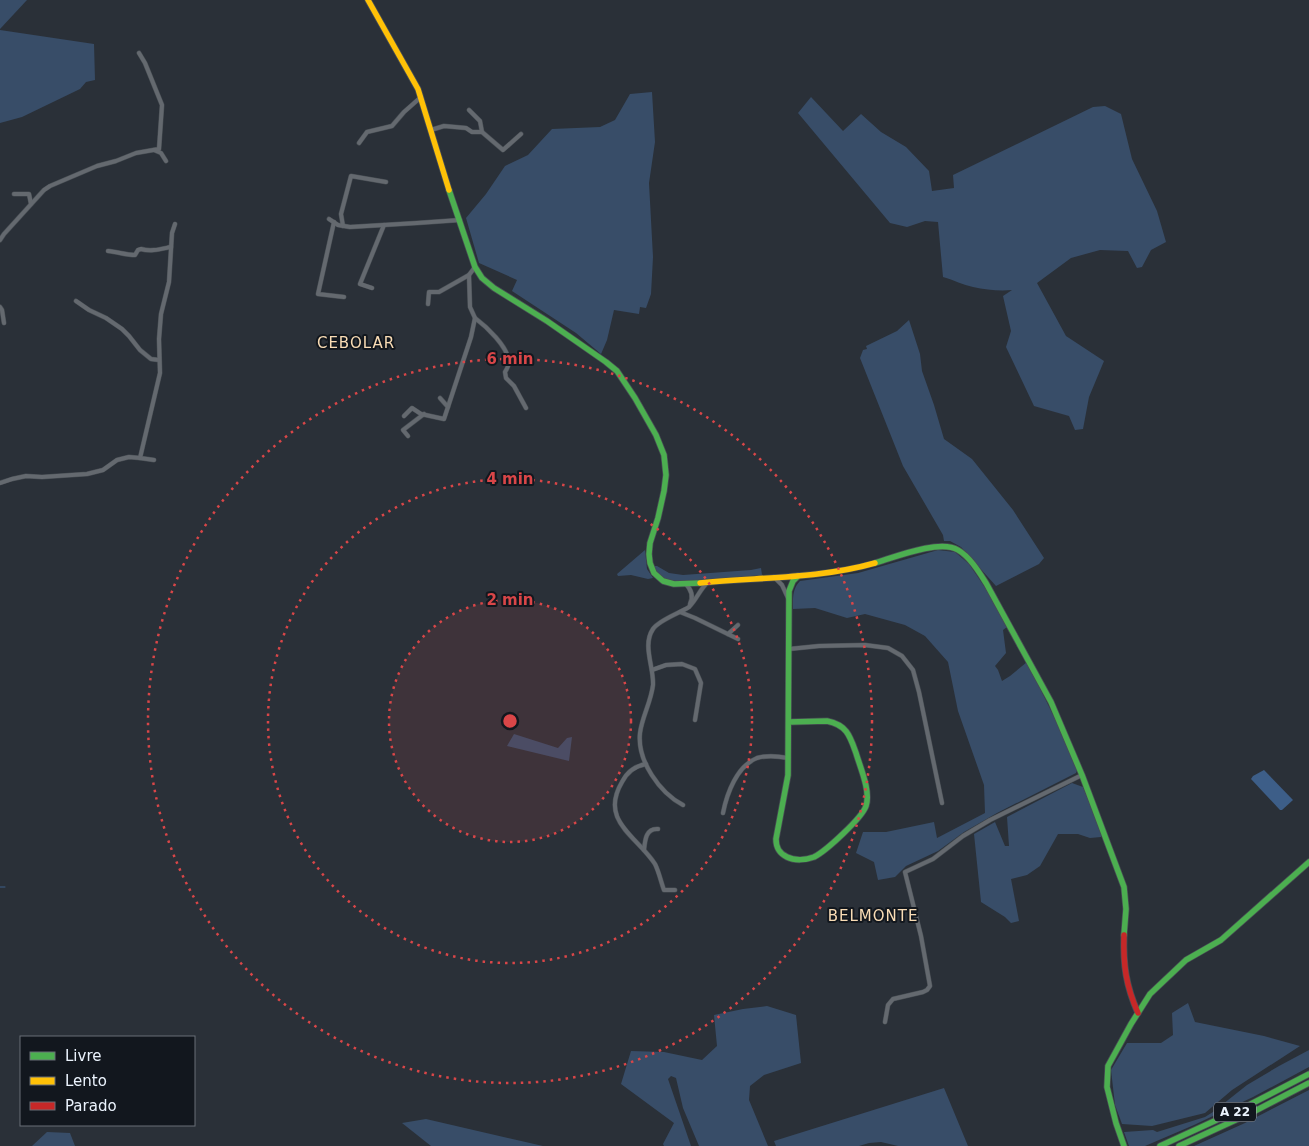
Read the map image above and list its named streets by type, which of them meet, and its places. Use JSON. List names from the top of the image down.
{
  "streets": {
    "main road": ["A 22"]
  },
  "districts": ["CEBOLAR", "BELMONTE"],
  "legend": ["Livre", "Lento", "Parado"],
  "rings": ["6 min", "4 min", "2 min"]
}
